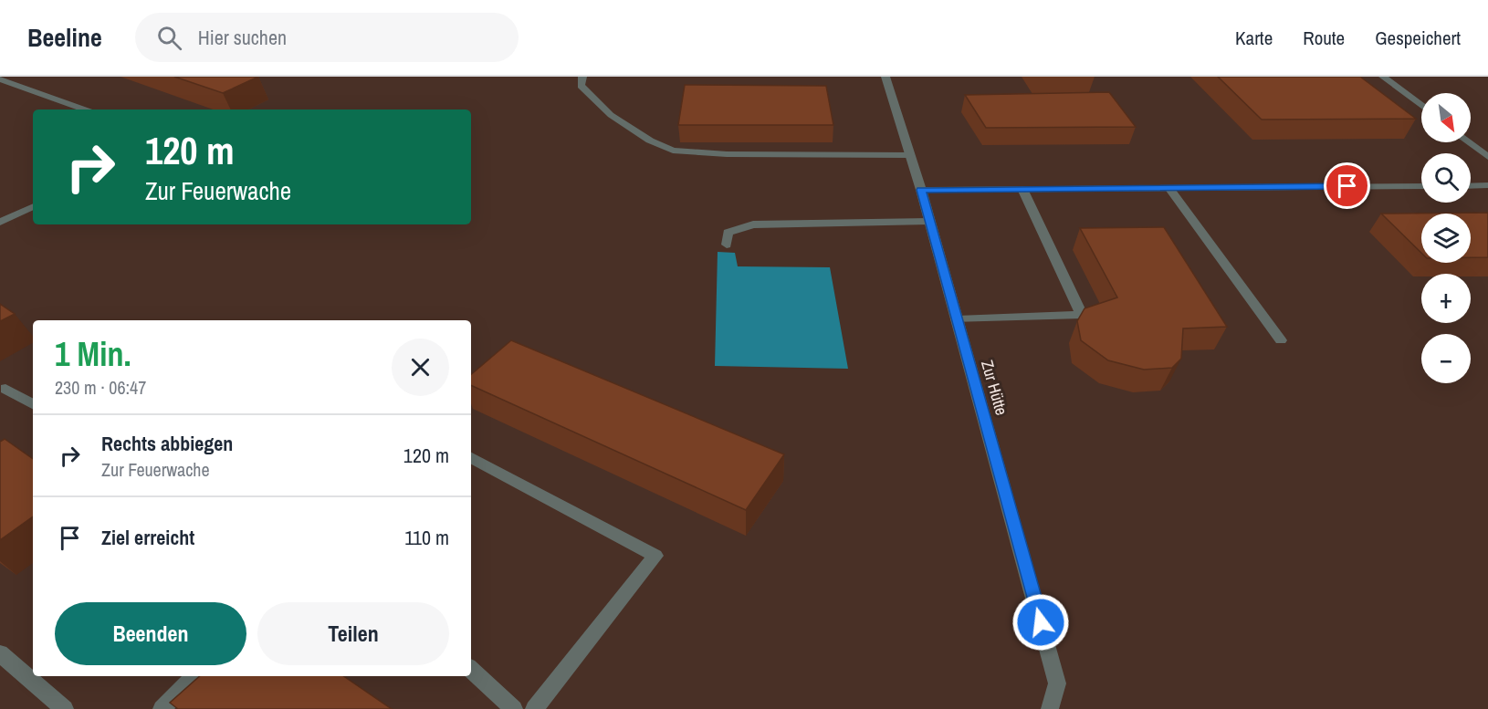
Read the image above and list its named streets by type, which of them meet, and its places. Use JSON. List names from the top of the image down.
{
  "streets": {
    "street": ["Zur Hütte"]
  },
  "north": "bottom right",
  "page": {
    "header": "Beeline",
    "search": "Hier suchen",
    "nav": ["Karte", "Route", "Gespeichert"],
    "map_buttons": ["+", "−"],
    "turn": ["120 m", "Zur Feuerwache"],
    "heading": ["1 Min.", "230 m · 06:47"],
    "list": [
      {
        "name": "Rechts abbiegen",
        "note": "Zur Feuerwache",
        "value": "120 m"
      },
      {
        "name": "Ziel erreicht",
        "value": "110 m"
      }
    ],
    "buttons": ["Beenden", "Teilen"]
  }
}
